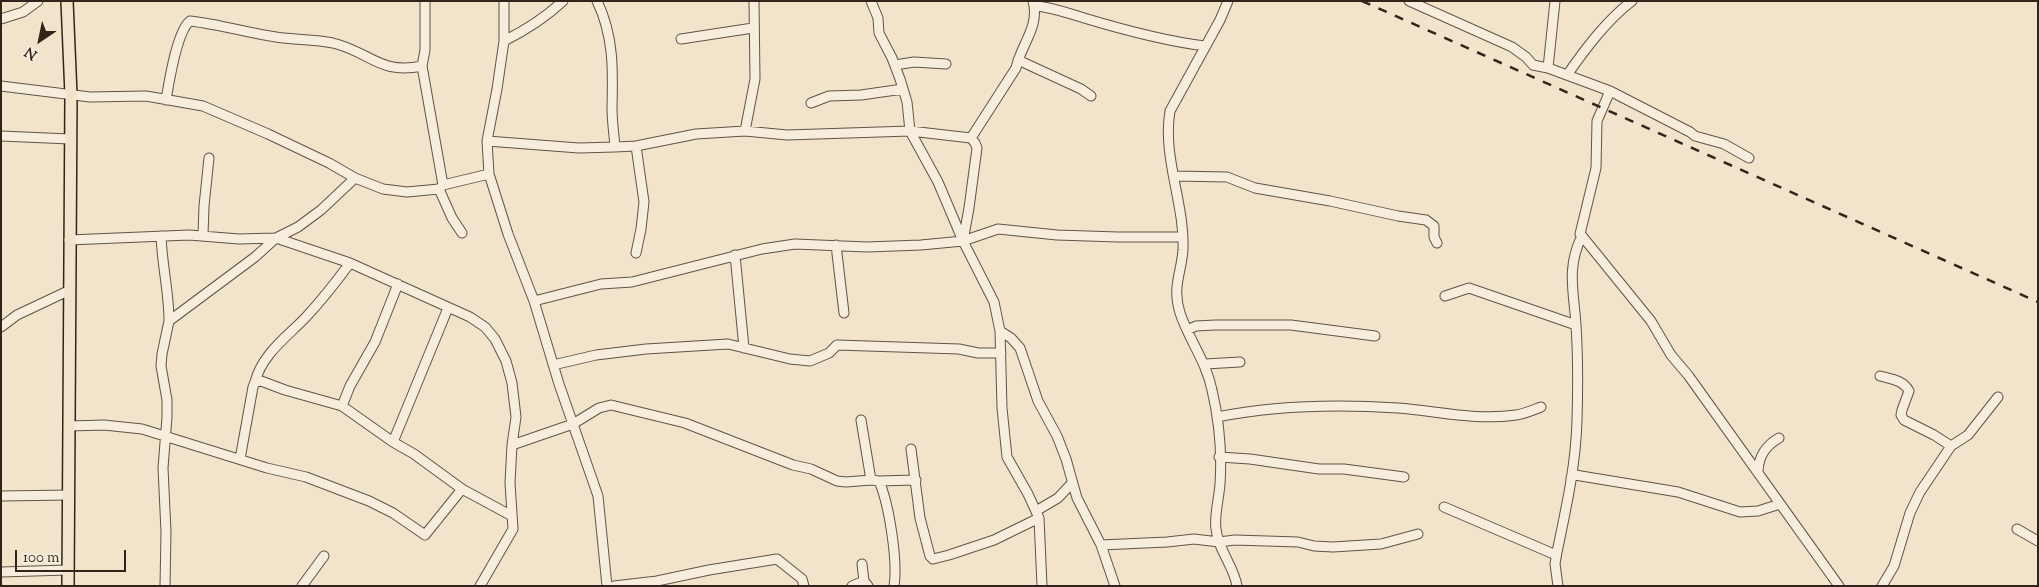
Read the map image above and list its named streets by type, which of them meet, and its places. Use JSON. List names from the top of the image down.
{
  "scale_bar": "100 m",
  "north": "bottom left"
}
